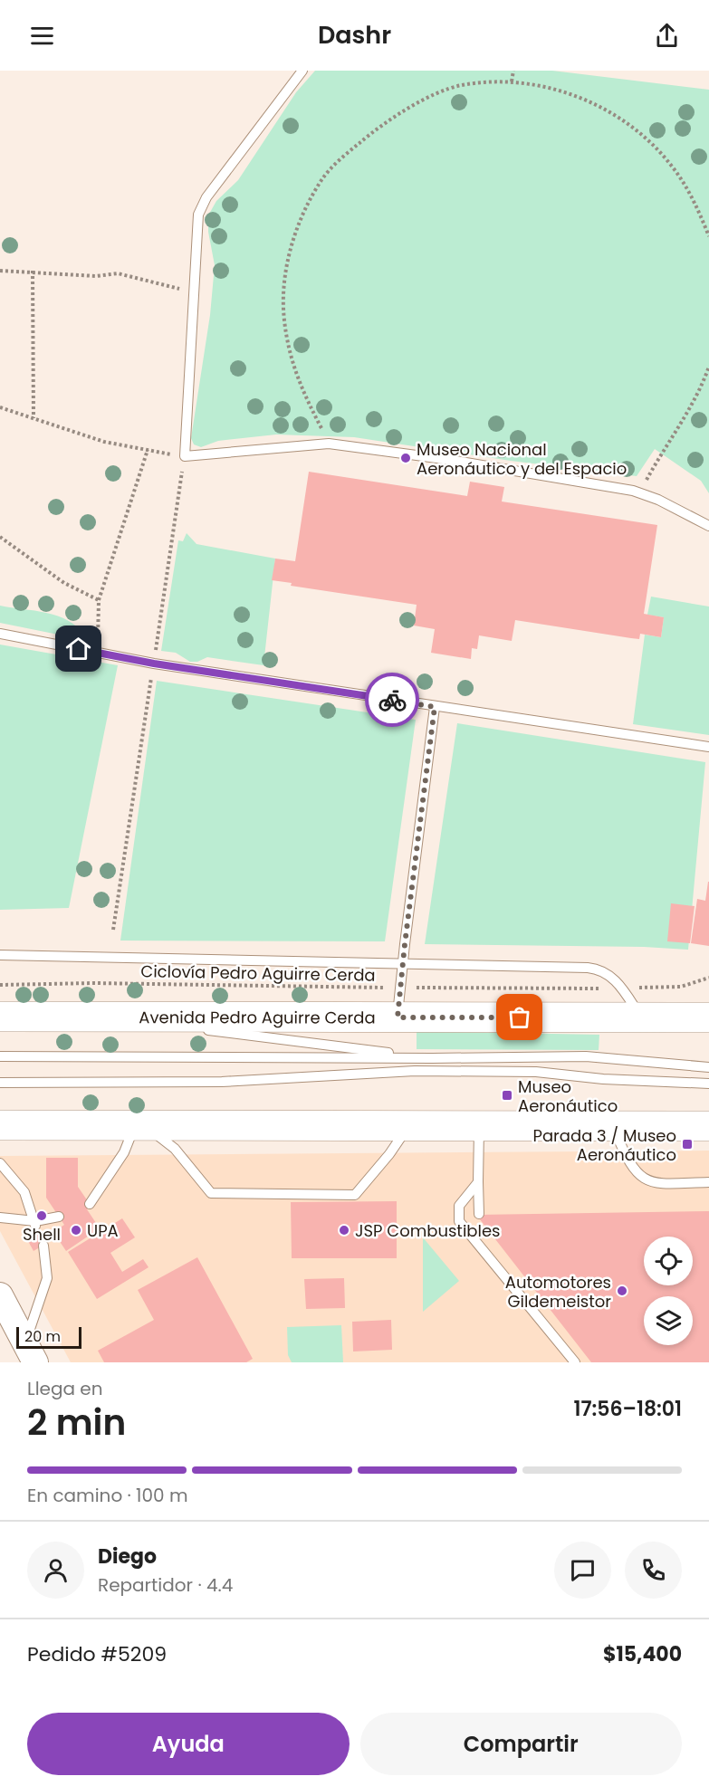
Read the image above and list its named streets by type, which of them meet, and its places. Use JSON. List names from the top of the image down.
{
  "streets": {
    "main road": ["Avenida Pedro Aguirre Cerda"],
    "path": ["Ciclovía Pedro Aguirre Cerda"]
  },
  "places": {
    "other": [
      "Museo Nacional Aeronáutico y del Espacio",
      "Shell",
      "UPA",
      "JSP Combustibles",
      "Automotores Gildemeistor"
    ],
    "transit": ["Museo Aeronáutico", "Parada 3 / Museo Aeronáutico"]
  },
  "scale_bar": "20 m",
  "page": {
    "header": "Dashr",
    "scale": "20 m",
    "heading": ["2 min", "Llega en", "17:56–18:01"],
    "panel": [
      "Diego",
      "Repartidor · 4.4",
      "Pedido #5209",
      "$15,400"
    ],
    "bar": "En camino · 100 m",
    "buttons": ["Ayuda", "Compartir"]
  }
}
